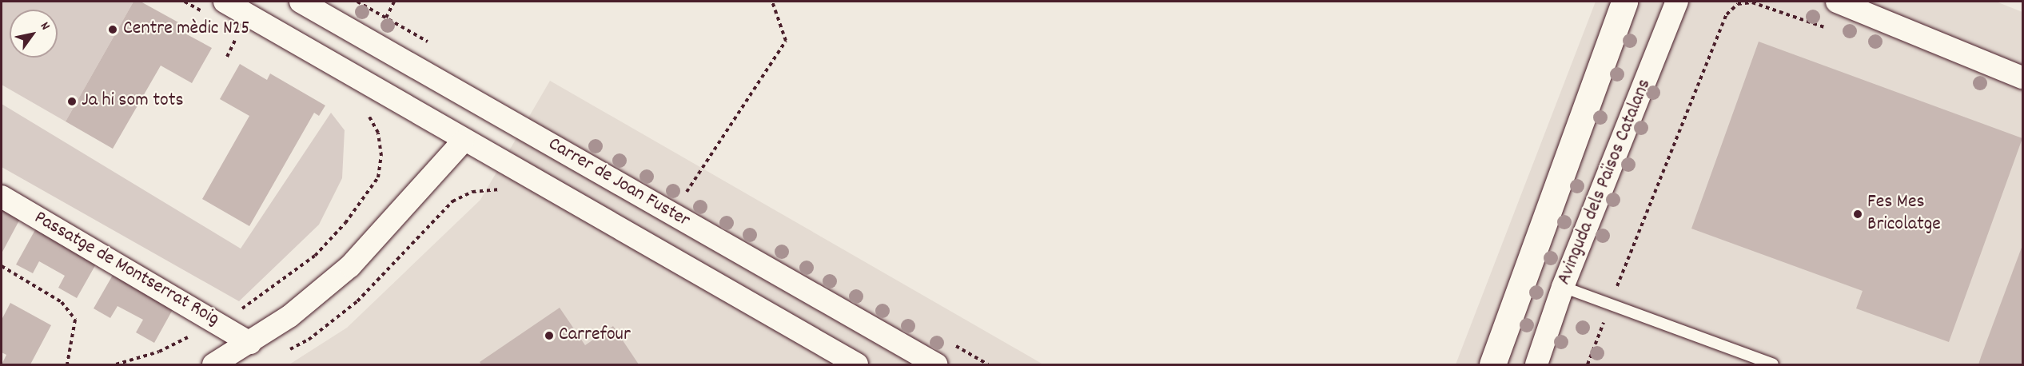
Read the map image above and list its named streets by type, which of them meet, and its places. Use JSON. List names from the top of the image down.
{
  "streets": {
    "street": ["Avinguda dels Països Catalans", "Carrer de Joan Fuster", "Passatge de Montserrat Roig"]
  },
  "places": [
    "Centre mèdic N25",
    "Ja hi som tots",
    "Fes Mes Bricolatge",
    "Carrefour"
  ],
  "north": "top right"
}
